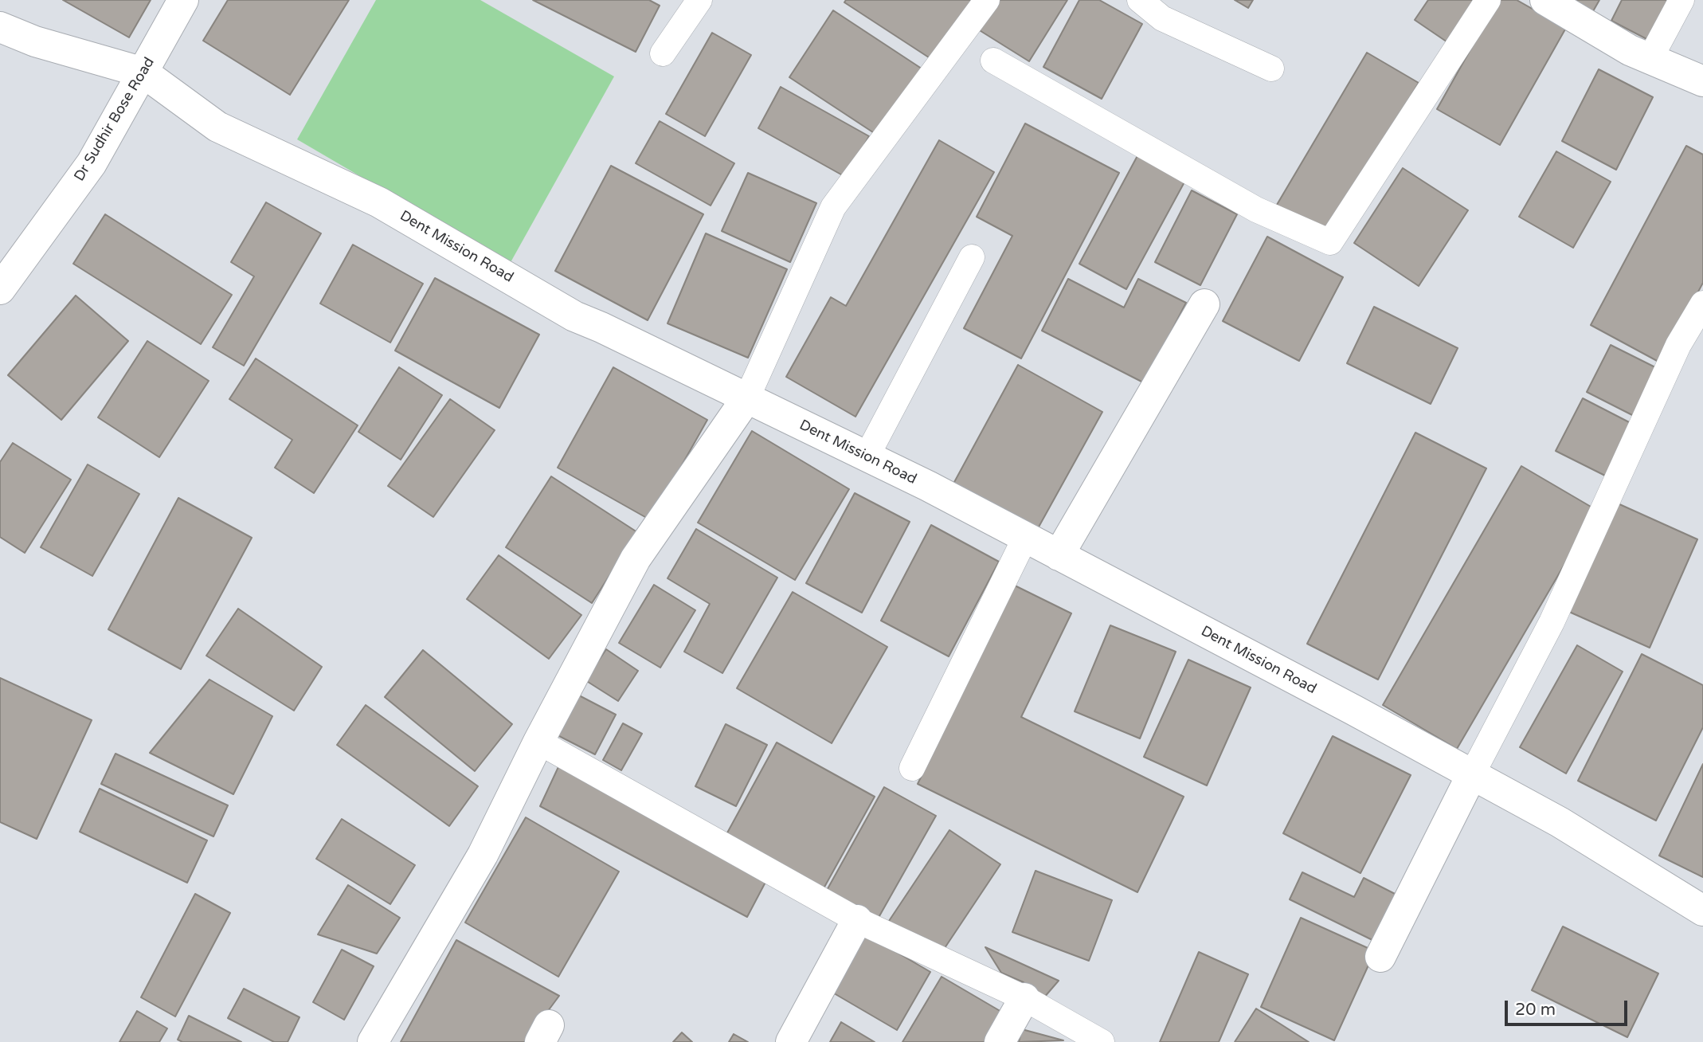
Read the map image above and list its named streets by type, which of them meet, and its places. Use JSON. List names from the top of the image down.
{
  "streets": {
    "street": ["Dr Sudhir Bose Road", "Dent Mission Road"]
  },
  "crossings": [
    ["Dr Sudhir Bose Road", "Dent Mission Road"]
  ],
  "scale_bar": "20 m"
}
